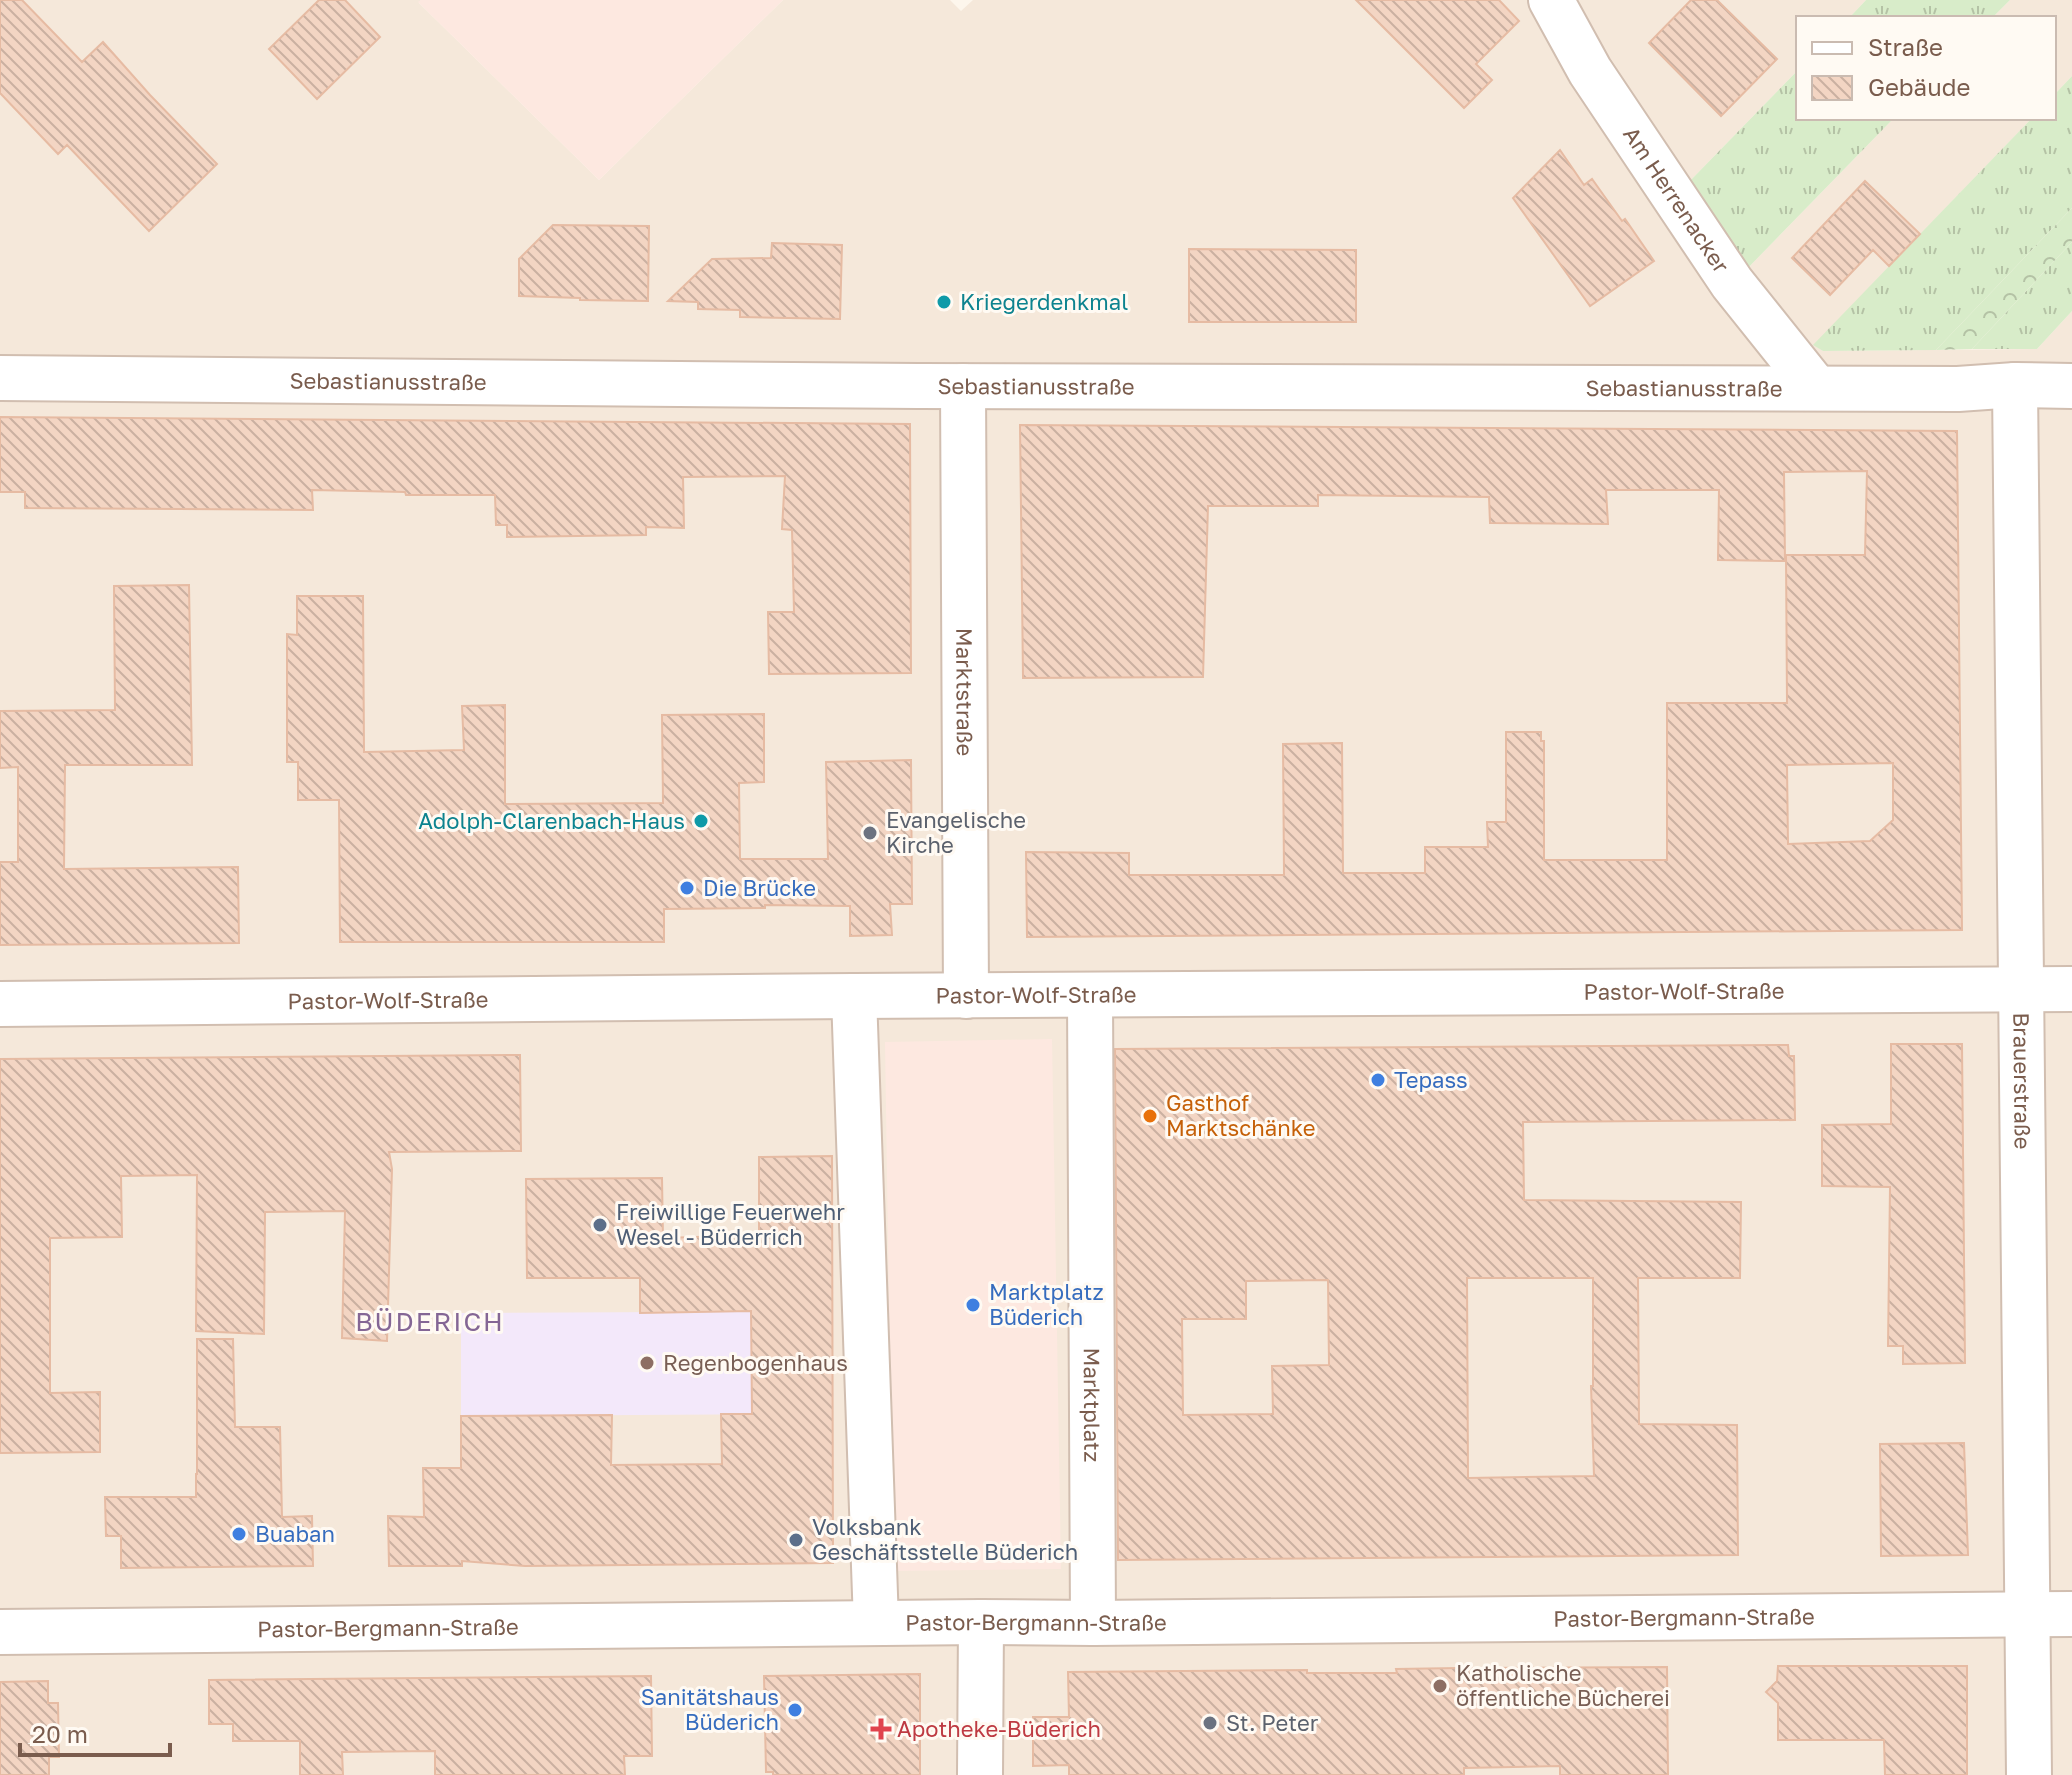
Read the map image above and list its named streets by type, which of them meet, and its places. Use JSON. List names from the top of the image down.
{
  "streets": {
    "street": [
      "Am Herrenacker",
      "Sebastianusstraße",
      "Marktstraße",
      "Pastor-Wolf-Straße",
      "Brauerstraße",
      "Marktplatz",
      "Pastor-Bergmann-Straße"
    ]
  },
  "crossings": [
    ["Am Herrenacker", "Sebastianusstraße"],
    ["Sebastianusstraße", "Marktstraße"],
    ["Sebastianusstraße", "Brauerstraße"],
    ["Marktstraße", "Pastor-Wolf-Straße"],
    ["Pastor-Wolf-Straße", "Brauerstraße"],
    ["Pastor-Wolf-Straße", "Marktplatz"],
    ["Brauerstraße", "Pastor-Bergmann-Straße"],
    ["Marktplatz", "Pastor-Bergmann-Straße"]
  ],
  "districts": ["BÜDERICH"],
  "places": {
    "other": [
      "Kriegerdenkmal",
      "Adolph-Clarenbach-Haus",
      "Evangelische Kirche",
      "Die Brücke",
      "Tepass",
      "Gasthof Marktschänke",
      "Freiwillige Feuerwehr Wesel - Büderrich",
      "Marktplatz Büderich",
      "Regenbogenhaus",
      "Buaban",
      "Volksbank Geschäftsstelle Büderich",
      "Katholische öffentliche Bücherei",
      "Sanitätshaus Büderich",
      "St. Peter"
    ],
    "health": ["Apotheke-Büderich"]
  },
  "legend": ["Straße", "Gebäude"],
  "scale_bar": "20 m"
}
